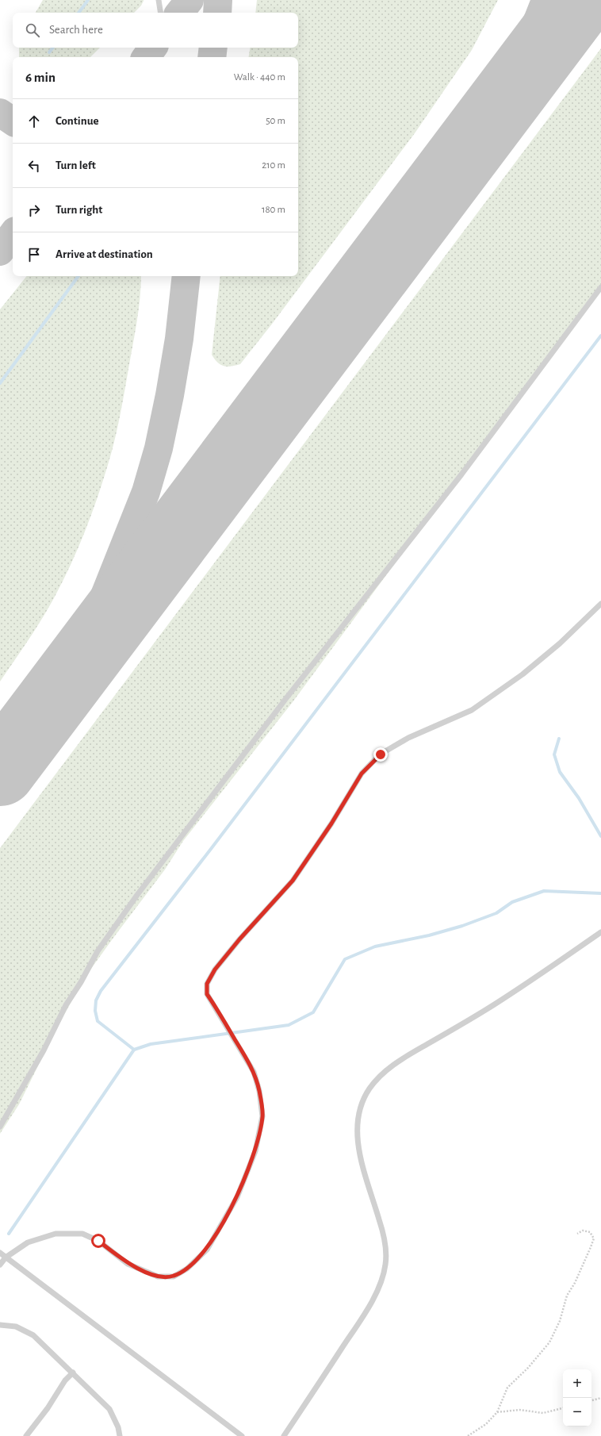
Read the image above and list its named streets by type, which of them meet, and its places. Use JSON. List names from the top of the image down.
{
  "page": {
    "search": "Search here",
    "heading": ["6 min", "Walk · 440 m"],
    "list": [
      ["Continue", "50 m"],
      ["Turn left", "210 m"],
      ["Turn right", "180 m"],
      "Arrive at destination"
    ],
    "map_buttons": ["+", "−"]
  }
}
